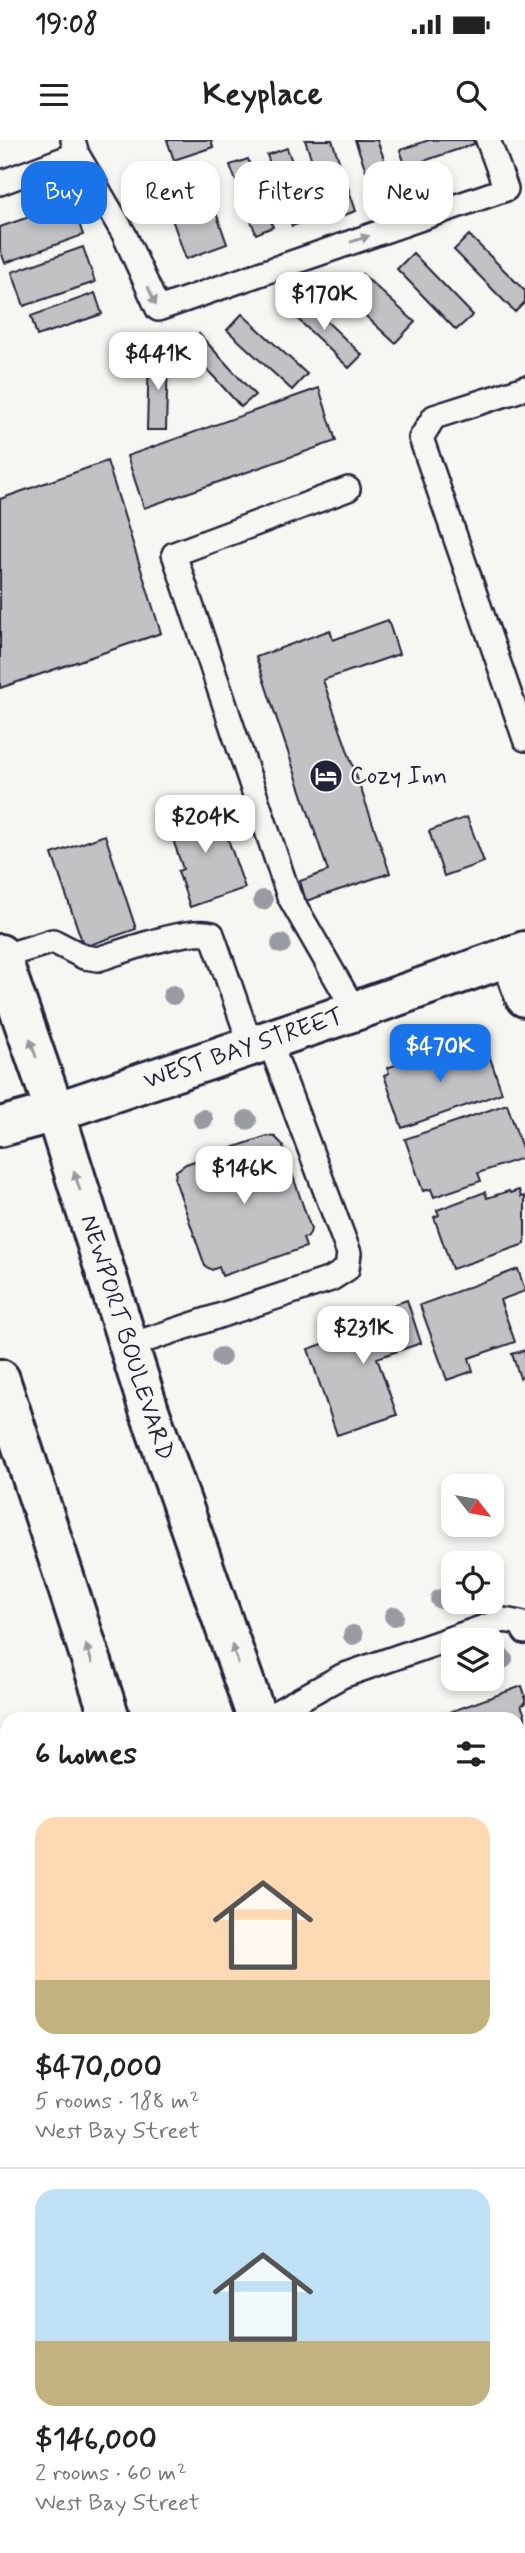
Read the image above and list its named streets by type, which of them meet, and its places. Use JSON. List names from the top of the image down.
{
  "streets": {
    "main road": ["WEST BAY STREET", "NEWPORT BOULEVARD"]
  },
  "crossings": [
    ["WEST BAY STREET", "NEWPORT BOULEVARD"]
  ],
  "places": {
    "hotel": ["Cozy Inn"]
  },
  "north": "bottom right",
  "page": {
    "status": "19:08",
    "header": "Keyplace",
    "chip": [
      "Buy",
      "Rent",
      "Filters",
      "New"
    ],
    "price": [
      "$170K",
      "$441K",
      "$204K",
      "$470K",
      "$146K",
      "$231K"
    ],
    "heading": "6 homes",
    "list": [
      {
        "name": "$470,000",
        "note": "5 rooms · 188 m² · West Bay Street"
      },
      {
        "name": "$146,000",
        "note": "2 rooms · 60 m² · West Bay Street"
      }
    ]
  }
}
